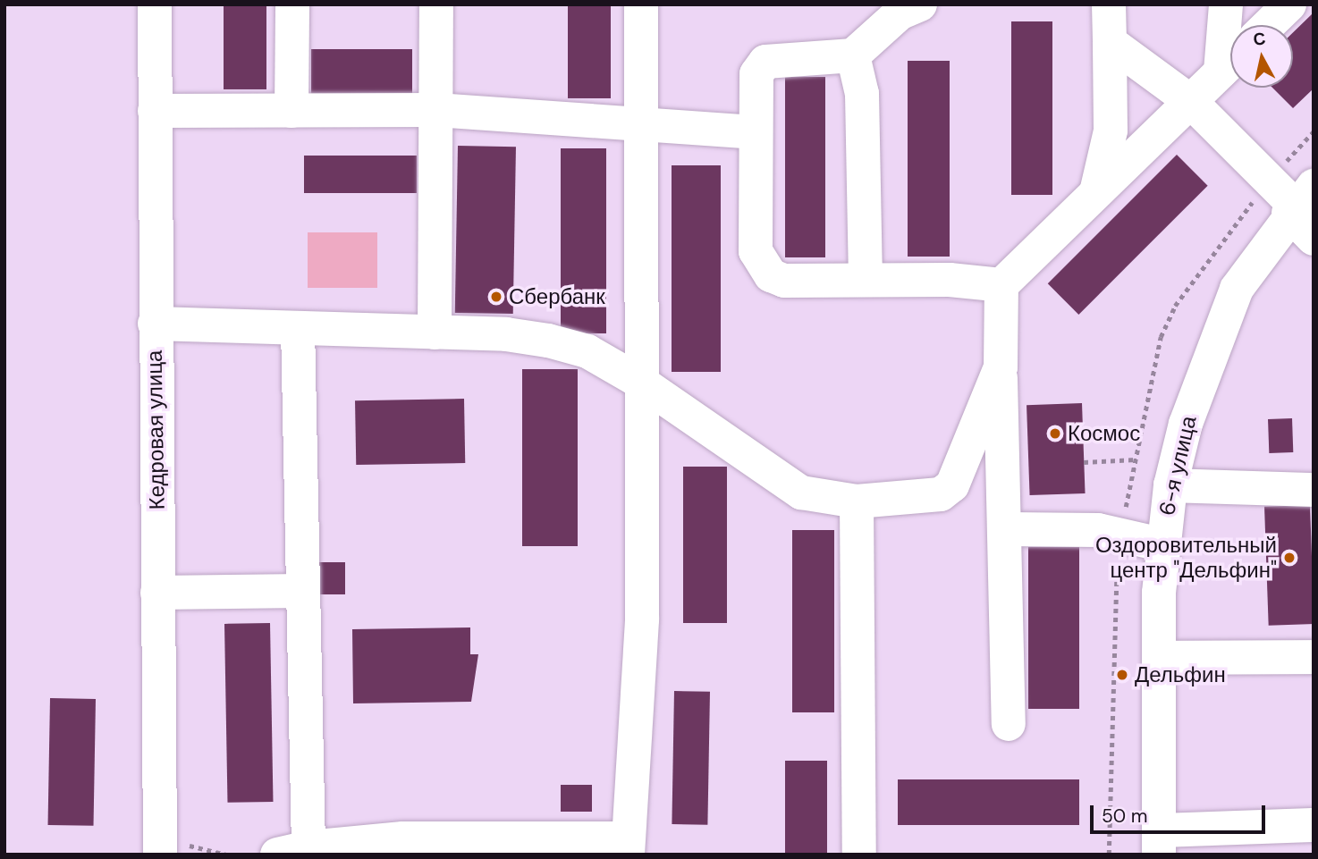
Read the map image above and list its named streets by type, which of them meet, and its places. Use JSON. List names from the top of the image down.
{
  "streets": {
    "street": ["Кедровая улица", "6-я улица"]
  },
  "places": [
    "Сбербанк",
    "Космос",
    "Оздоровительный центр \"Дельфин\"",
    "Дельфин"
  ],
  "scale_bar": "50 m",
  "north": "top"
}
